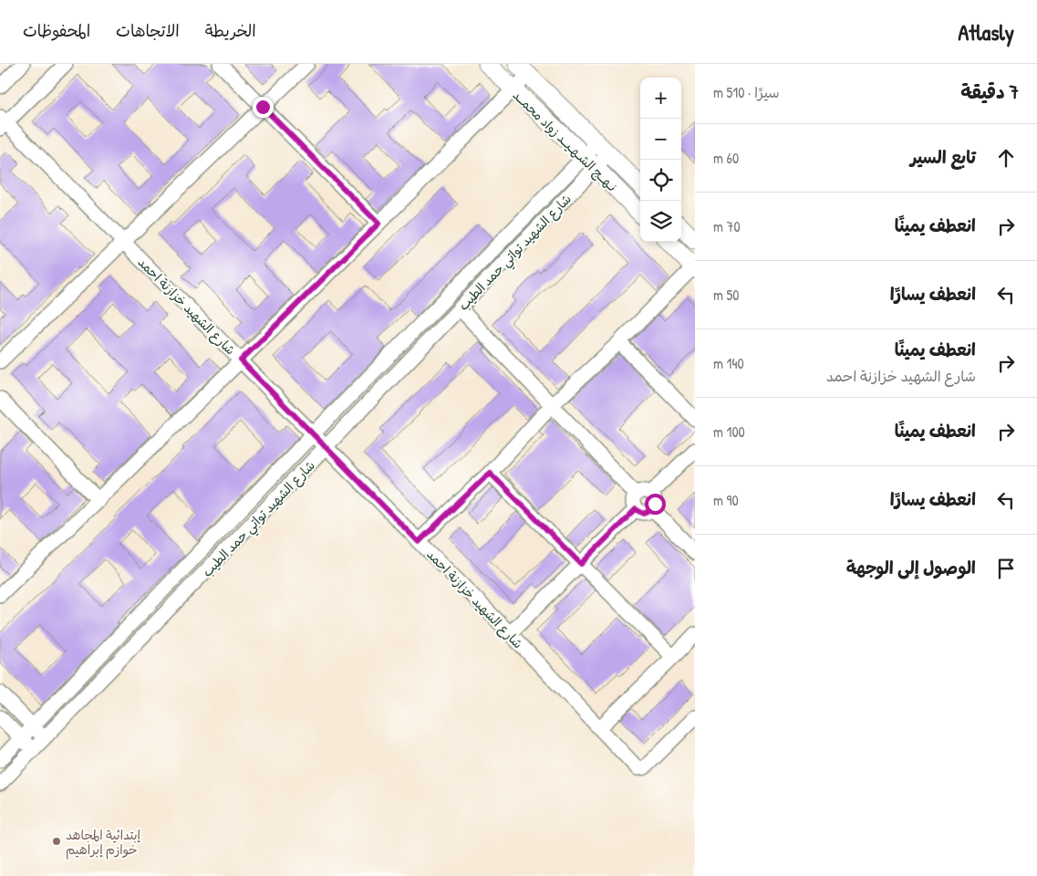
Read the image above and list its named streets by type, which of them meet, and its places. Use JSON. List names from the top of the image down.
{
  "streets": {
    "main road": ["نـهــج الشـهـيــد زواد محمــد"],
    "street": ["شارع الشهيد تواتي حمد الطيب", "شارع الشهيد خزازنة احمد"]
  },
  "crossings": [
    ["نـهــج الشـهـيــد زواد محمــد", "شارع الشهيد تواتي حمد الطيب"],
    ["شارع الشهيد تواتي حمد الطيب", "شارع الشهيد خزازنة احمد"]
  ],
  "places": ["إبتدائية المجاهد خوازم إبراهيم"],
  "page": {
    "header": "Atlasly",
    "nav": ["الخريطة", "الاتجاهات", "المحفوظات"],
    "heading": ["7 دقيقة", "سيرًا · 510 m"],
    "map_buttons": ["+", "−"],
    "list": [
      ["تابع السير", "60 m"],
      ["انعطف يمينًا", "70 m"],
      ["انعطف يسارًا", "50 m"],
      ["انعطف يمينًا", "شارع الشهيد خزازنة احمد", "140 m"],
      ["انعطف يمينًا", "100 m"],
      ["انعطف يسارًا", "90 m"],
      "الوصول إلى الوجهة"
    ]
  }
}
